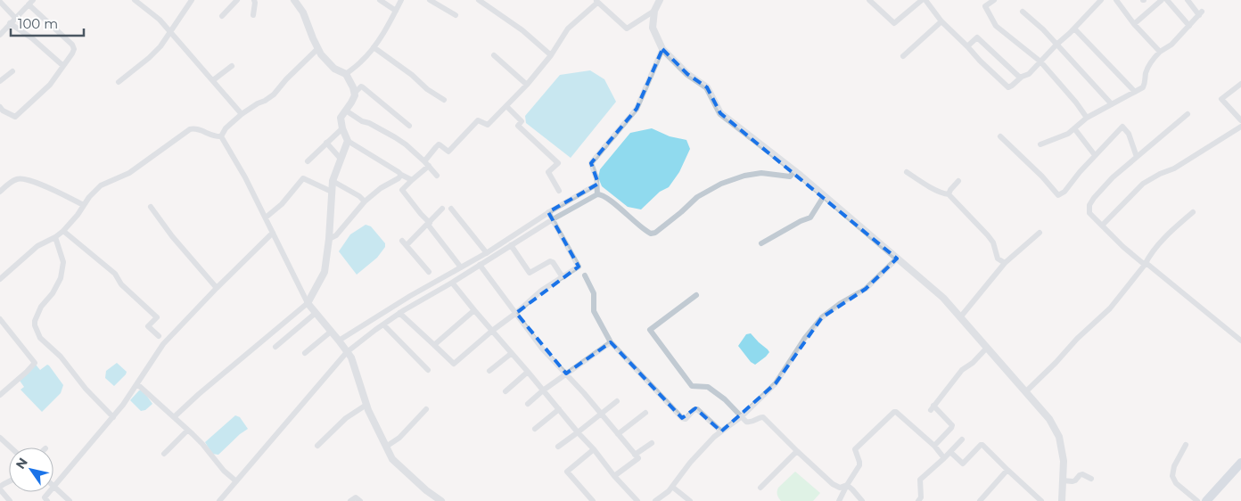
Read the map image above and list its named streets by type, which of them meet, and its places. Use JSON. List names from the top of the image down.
{
  "scale_bar": "100 m",
  "north": "top left"
}
